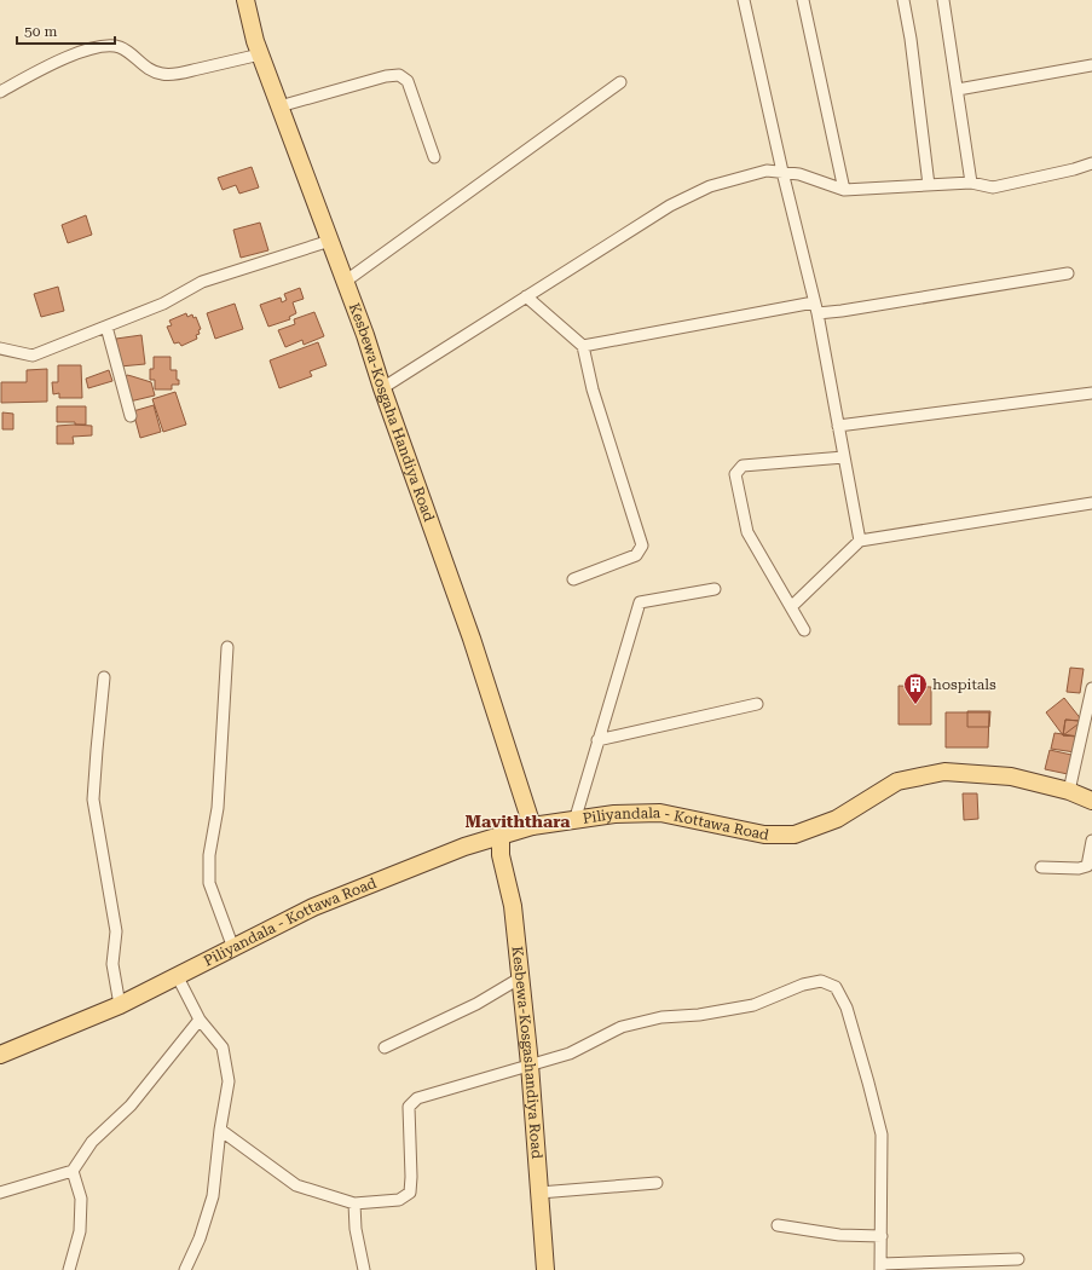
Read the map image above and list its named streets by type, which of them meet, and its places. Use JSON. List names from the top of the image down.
{
  "streets": {
    "main road": ["Kesbewa-Kosgaha Handiya Road", "Piliyandala - Kottawa Road", "Kesbewa-Kosgashandiya Road"]
  },
  "crossings": [
    ["Kesbewa-Kosgaha Handiya Road", "Piliyandala - Kottawa Road"],
    ["Piliyandala - Kottawa Road", "Kesbewa-Kosgashandiya Road"]
  ],
  "districts": ["Maviththara"],
  "places": {
    "building": ["hospitals"]
  },
  "scale_bar": "50 m"
}
